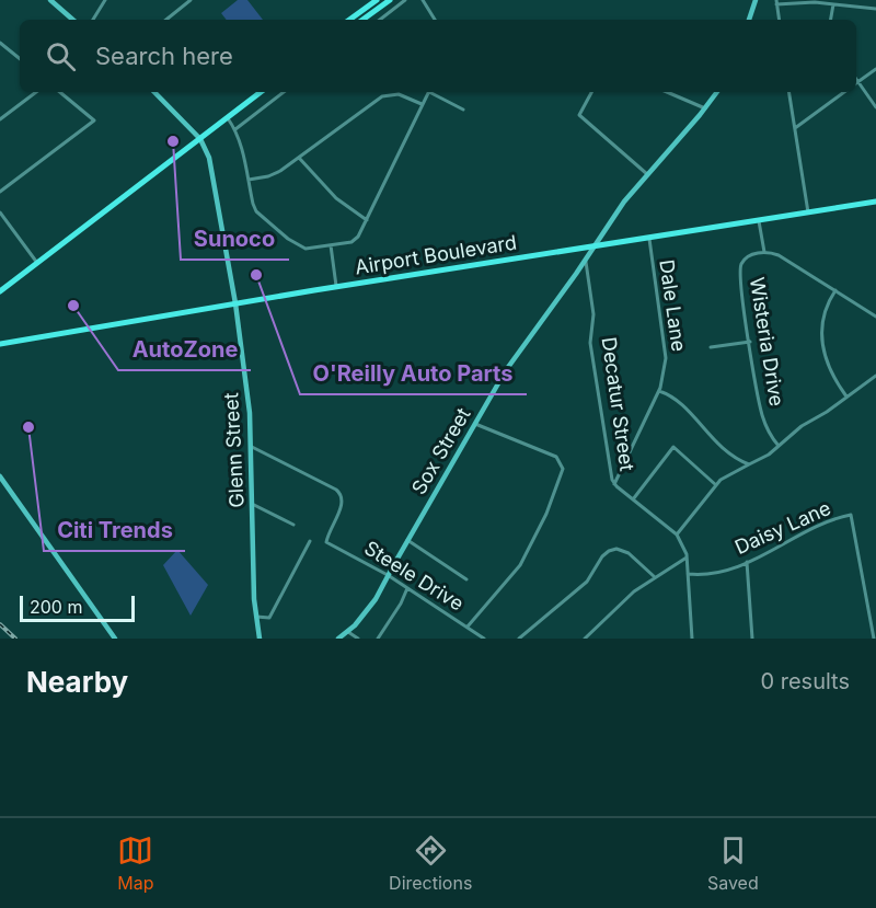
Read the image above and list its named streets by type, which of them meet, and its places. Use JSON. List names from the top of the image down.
{
  "streets": {
    "main road": ["Airport Boulevard"],
    "street": [
      "Dale Lane",
      "Wisteria Drive",
      "Decatur Street",
      "Glenn Street",
      "Sox Street",
      "Daisy Lane",
      "Steele Drive"
    ]
  },
  "crossings": [
    ["Airport Boulevard", "Dale Lane"],
    ["Airport Boulevard", "Glenn Street"],
    ["Airport Boulevard", "Sox Street"],
    ["Dale Lane", "Decatur Street"],
    ["Decatur Street", "Sox Street"],
    ["Decatur Street", "Daisy Lane"],
    ["Glenn Street", "Steele Drive"],
    ["Sox Street", "Steele Drive"]
  ],
  "places": [
    "Sunoco",
    "O'Reilly Auto Parts",
    "AutoZone",
    "Citi Trends"
  ],
  "scale_bar": "200 m",
  "page": {
    "search": "Search here",
    "scale": "200 m",
    "heading": ["Nearby", "0 results"],
    "nav": ["Map", "Directions", "Saved"]
  }
}
